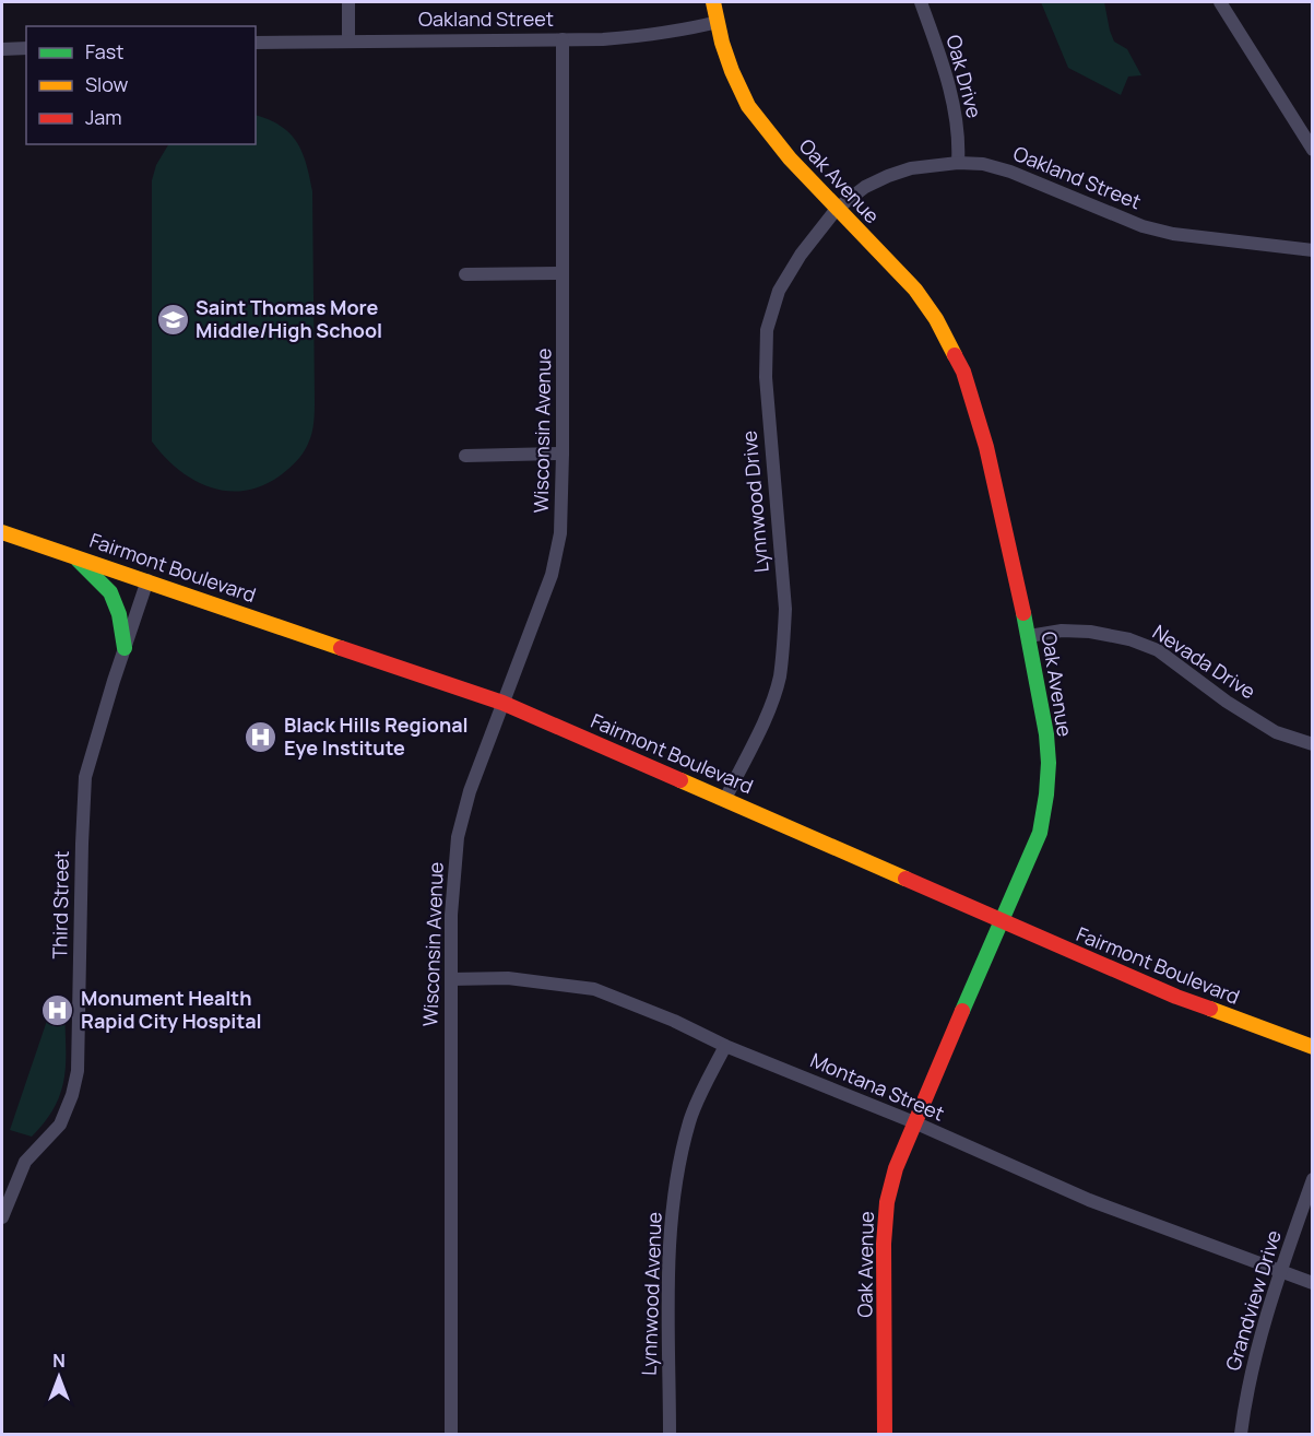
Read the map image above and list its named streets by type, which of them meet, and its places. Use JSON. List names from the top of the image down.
{
  "streets": {
    "street": [
      "Oakland Street",
      "Oak Drive",
      "Oak Avenue",
      "Wisconsin Avenue",
      "Lynnwood Drive",
      "Fairmont Boulevard",
      "Nevada Drive",
      "Third Street",
      "Montana Street",
      "Lynnwood Avenue",
      "Grandview Drive"
    ]
  },
  "crossings": [
    ["Oakland Street", "Oak Drive"],
    ["Oakland Street", "Oak Avenue"],
    ["Oakland Street", "Wisconsin Avenue"],
    ["Oakland Street", "Lynnwood Drive"],
    ["Oak Avenue", "Lynnwood Drive"],
    ["Oak Avenue", "Fairmont Boulevard"],
    ["Oak Avenue", "Nevada Drive"],
    ["Oak Avenue", "Montana Street"],
    ["Wisconsin Avenue", "Fairmont Boulevard"],
    ["Wisconsin Avenue", "Montana Street"],
    ["Lynnwood Drive", "Fairmont Boulevard"],
    ["Fairmont Boulevard", "Third Street"],
    ["Montana Street", "Lynnwood Avenue"],
    ["Montana Street", "Grandview Drive"]
  ],
  "places": {
    "school or university": ["Saint Thomas More Middle/High School"],
    "hospital": ["Black Hills Regional Eye Institute", "Monument Health Rapid City Hospital"]
  },
  "legend": ["Fast", "Slow", "Jam"],
  "north": "top"
}
